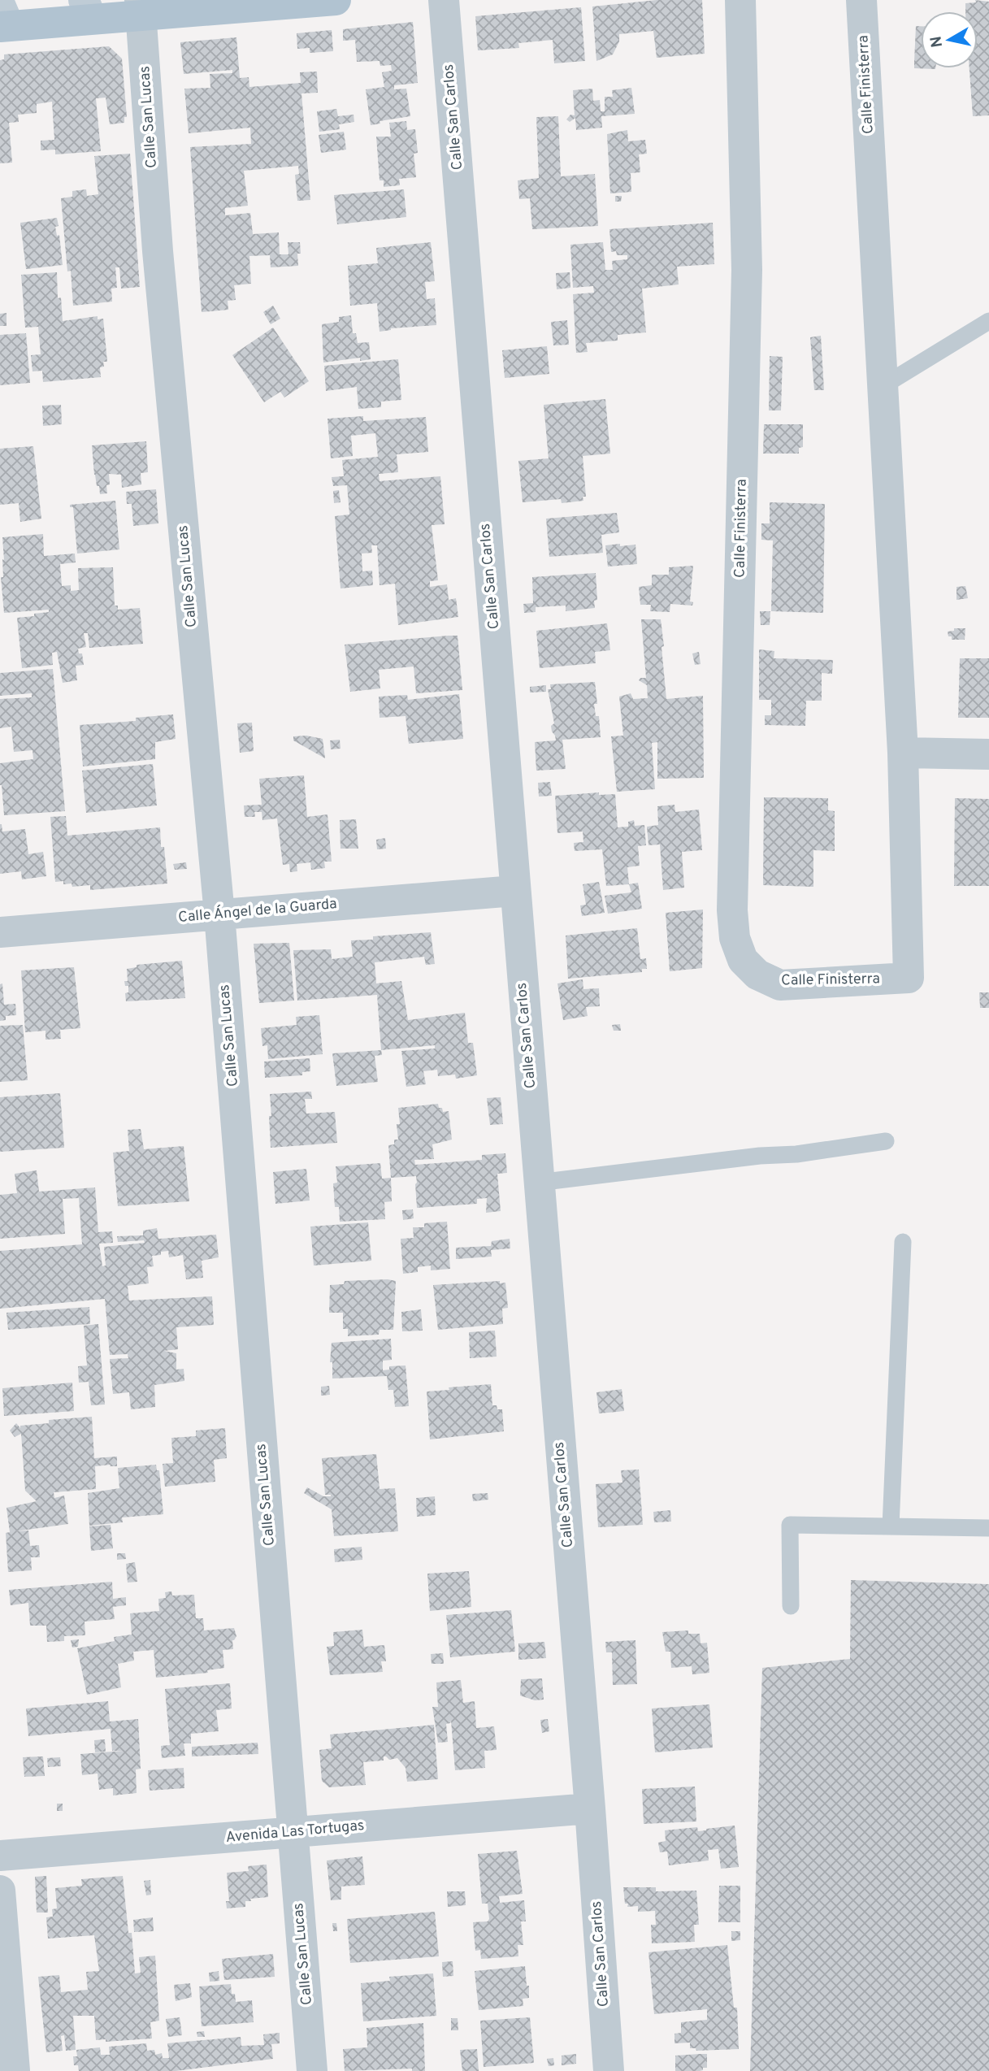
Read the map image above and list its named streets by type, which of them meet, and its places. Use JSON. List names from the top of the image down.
{
  "streets": {
    "street": [
      "Calle Finisterra",
      "Calle San Lucas",
      "Calle San Carlos",
      "Calle Ángel de la Guarda",
      "Avenida Las Tortugas"
    ]
  },
  "crossings": [
    ["Calle San Lucas", "Calle Ángel de la Guarda"],
    ["Calle San Lucas", "Avenida Las Tortugas"],
    ["Calle San Carlos", "Calle Ángel de la Guarda"],
    ["Calle San Carlos", "Avenida Las Tortugas"]
  ],
  "north": "left"
}
